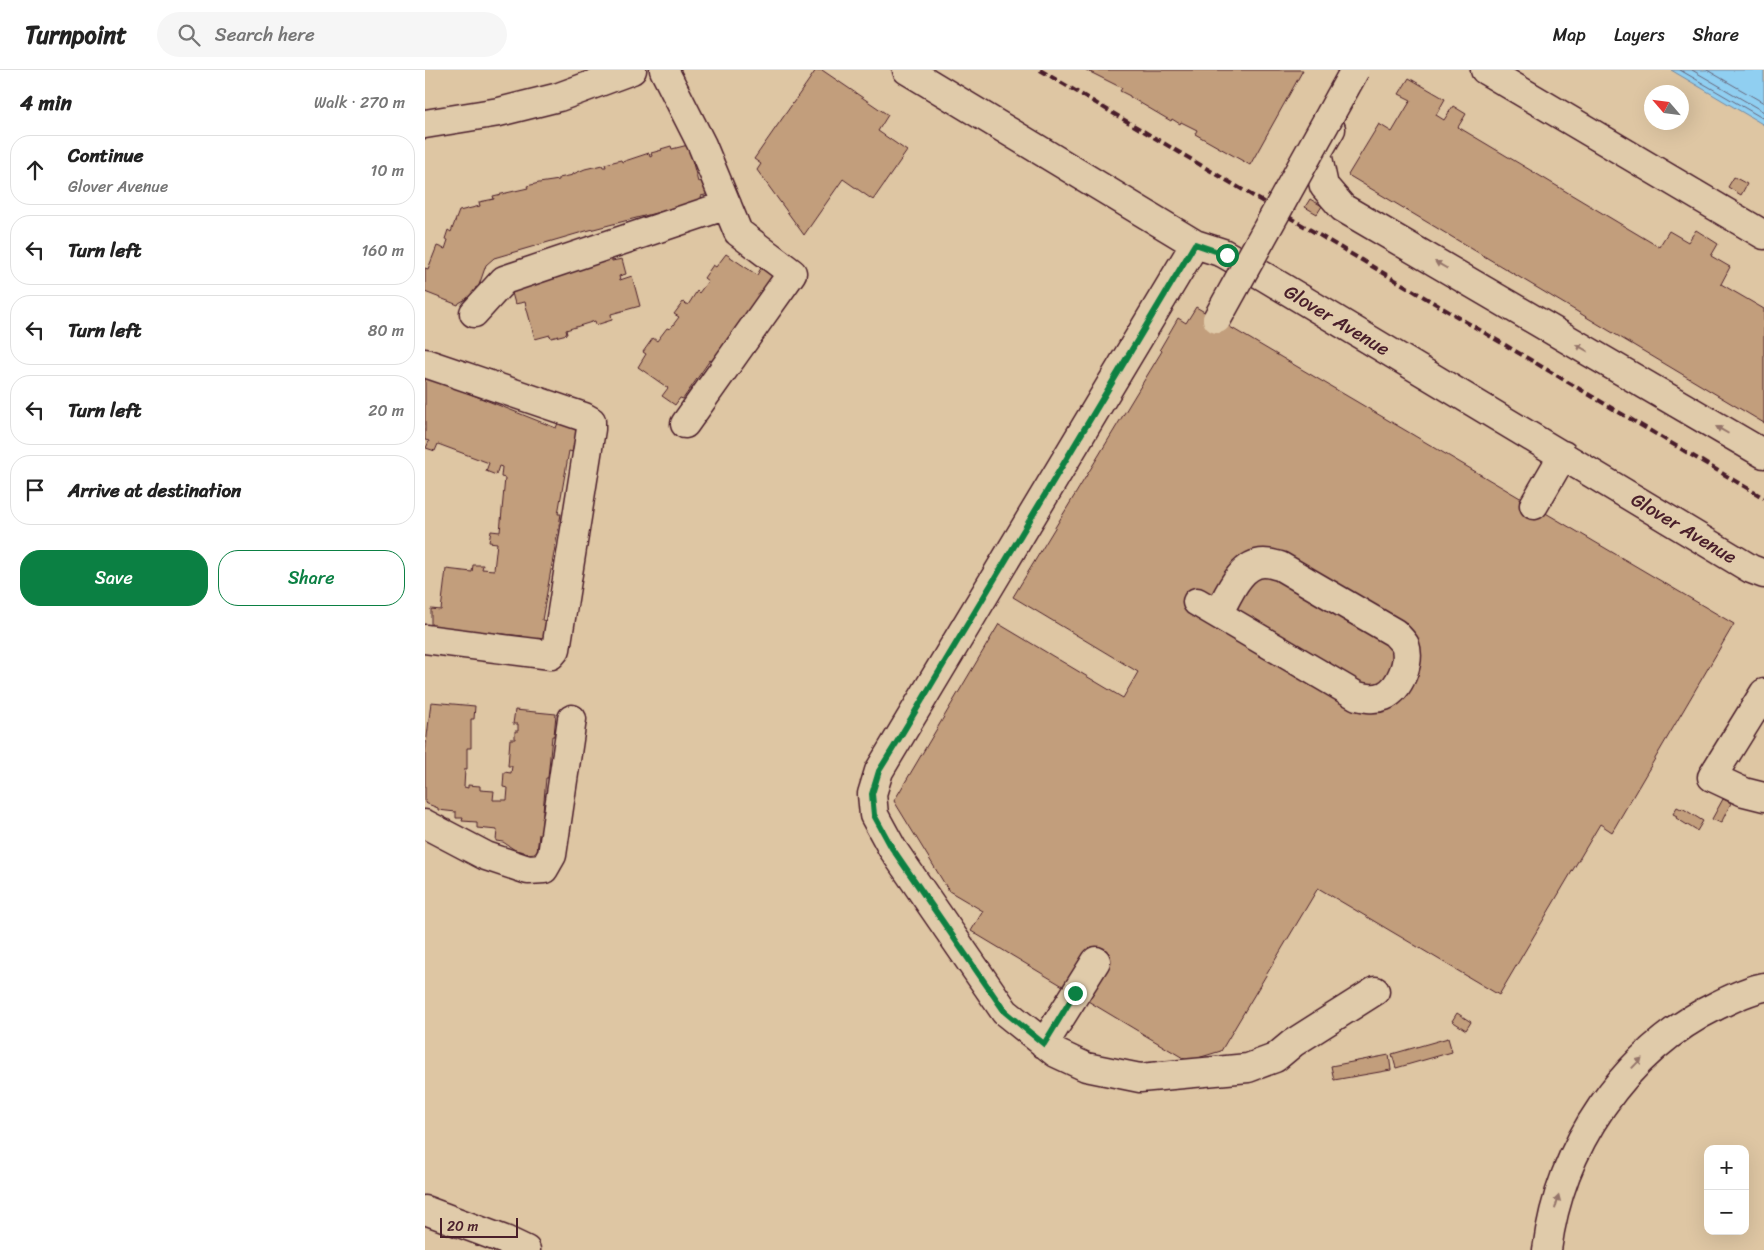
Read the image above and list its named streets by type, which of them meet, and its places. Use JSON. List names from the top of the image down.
{
  "streets": {
    "main road": ["Glover Avenue"]
  },
  "scale_bar": "20 m",
  "north": "top left",
  "page": {
    "header": "Turnpoint",
    "search": "Search here",
    "nav": ["Map", "Layers", "Share"],
    "heading": ["4 min", "Walk · 270 m"],
    "list": [
      ["Continue", "Glover Avenue", "10 m"],
      ["Turn left", "160 m"],
      ["Turn left", "80 m"],
      ["Turn left", "20 m"],
      "Arrive at destination"
    ],
    "buttons": ["Save", "Share"],
    "map_buttons": ["+", "−"],
    "scale": "20 m"
  }
}
